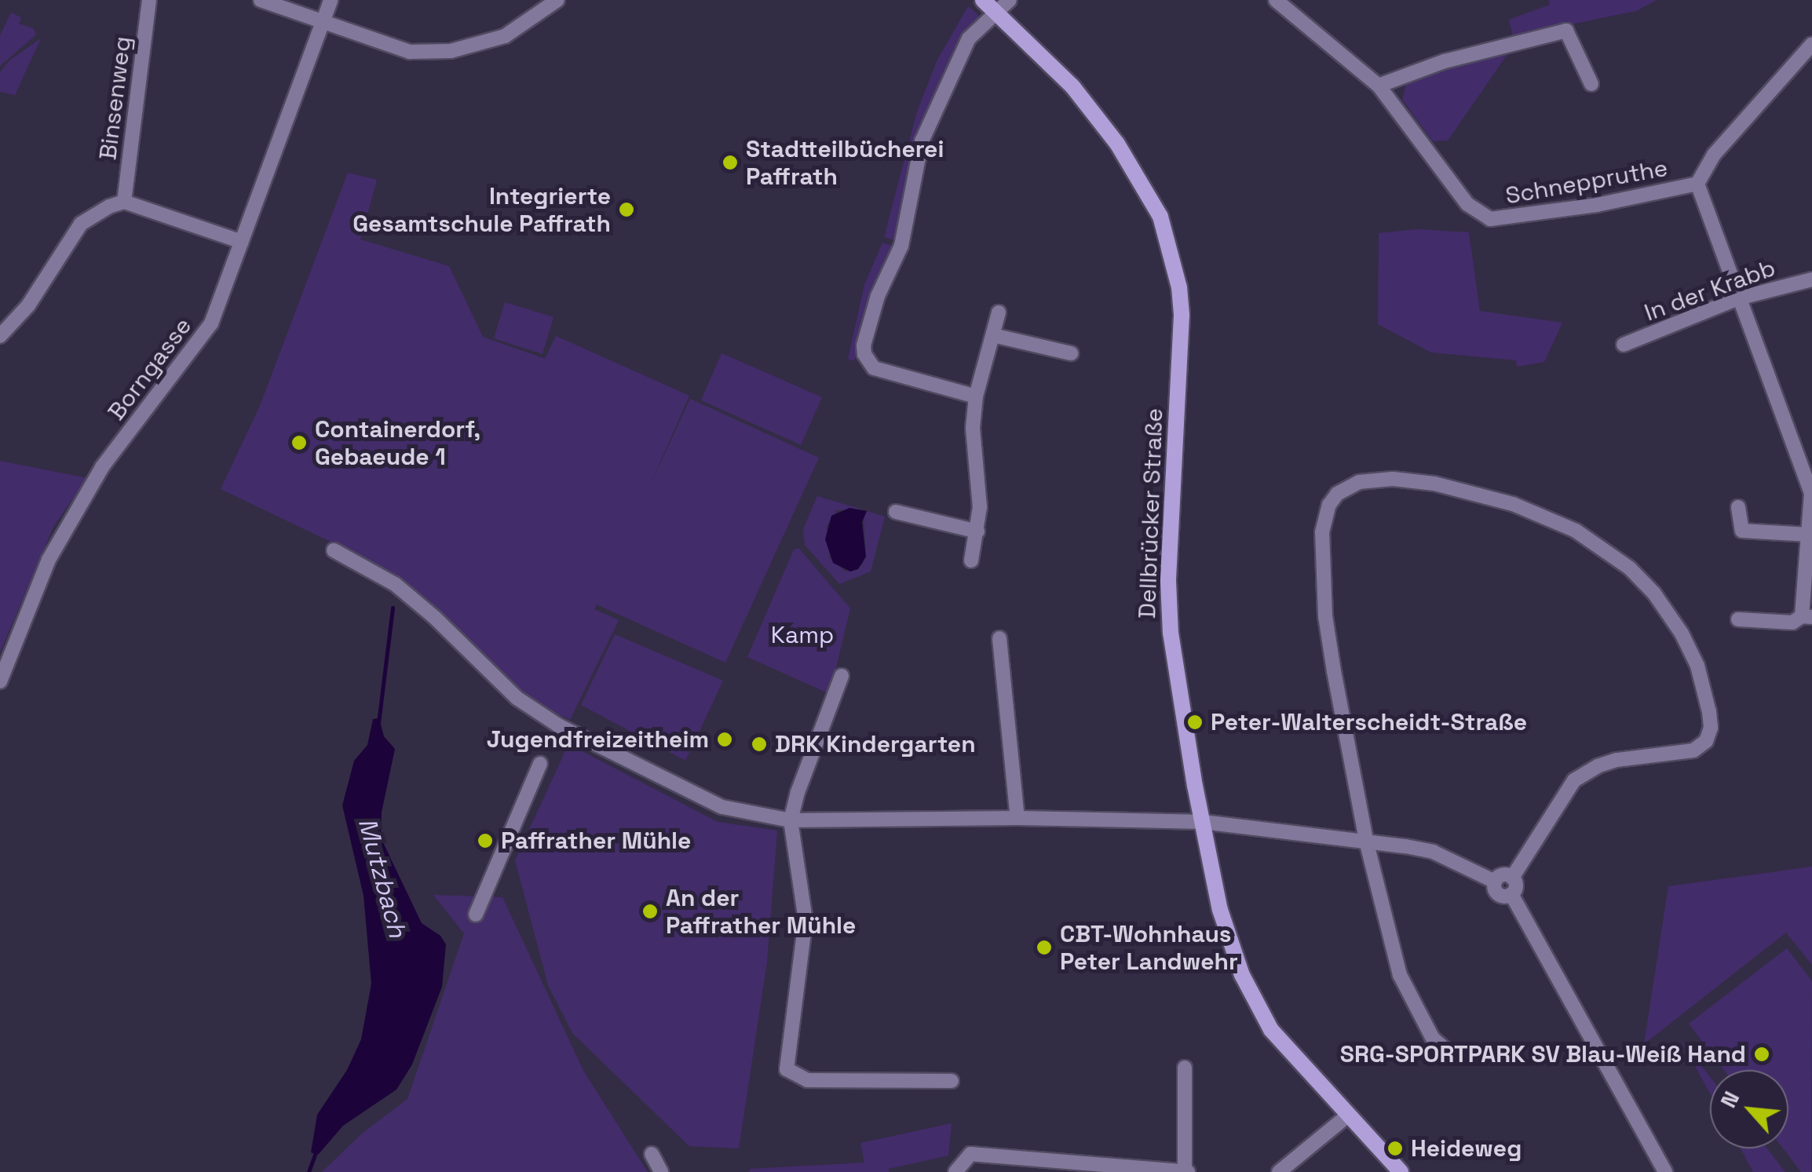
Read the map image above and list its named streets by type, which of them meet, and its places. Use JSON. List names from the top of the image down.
{
  "streets": {
    "main road": ["Dellbrücker Straße"],
    "street": [
      "Binsenweg",
      "Schneppruthe",
      "In der Krabb",
      "Borngasse"
    ]
  },
  "water": ["Mutzbach"],
  "parks": ["Kamp"],
  "places": [
    "Stadtteilbücherei Paffrath",
    "Integrierte Gesamtschule Paffrath",
    "Containerdorf, Gebaeude 1",
    "Peter-Walterscheidt-Straße",
    "Jugendfreizeitheim",
    "DRK Kindergarten",
    "Paffrather Mühle",
    "An der Paffrather Mühle",
    "CBT-Wohnhaus Peter Landwehr",
    "SRG-SPORTPARK SV Blau-Weiß Hand",
    "Heideweg"
  ],
  "north": "top left"
}
